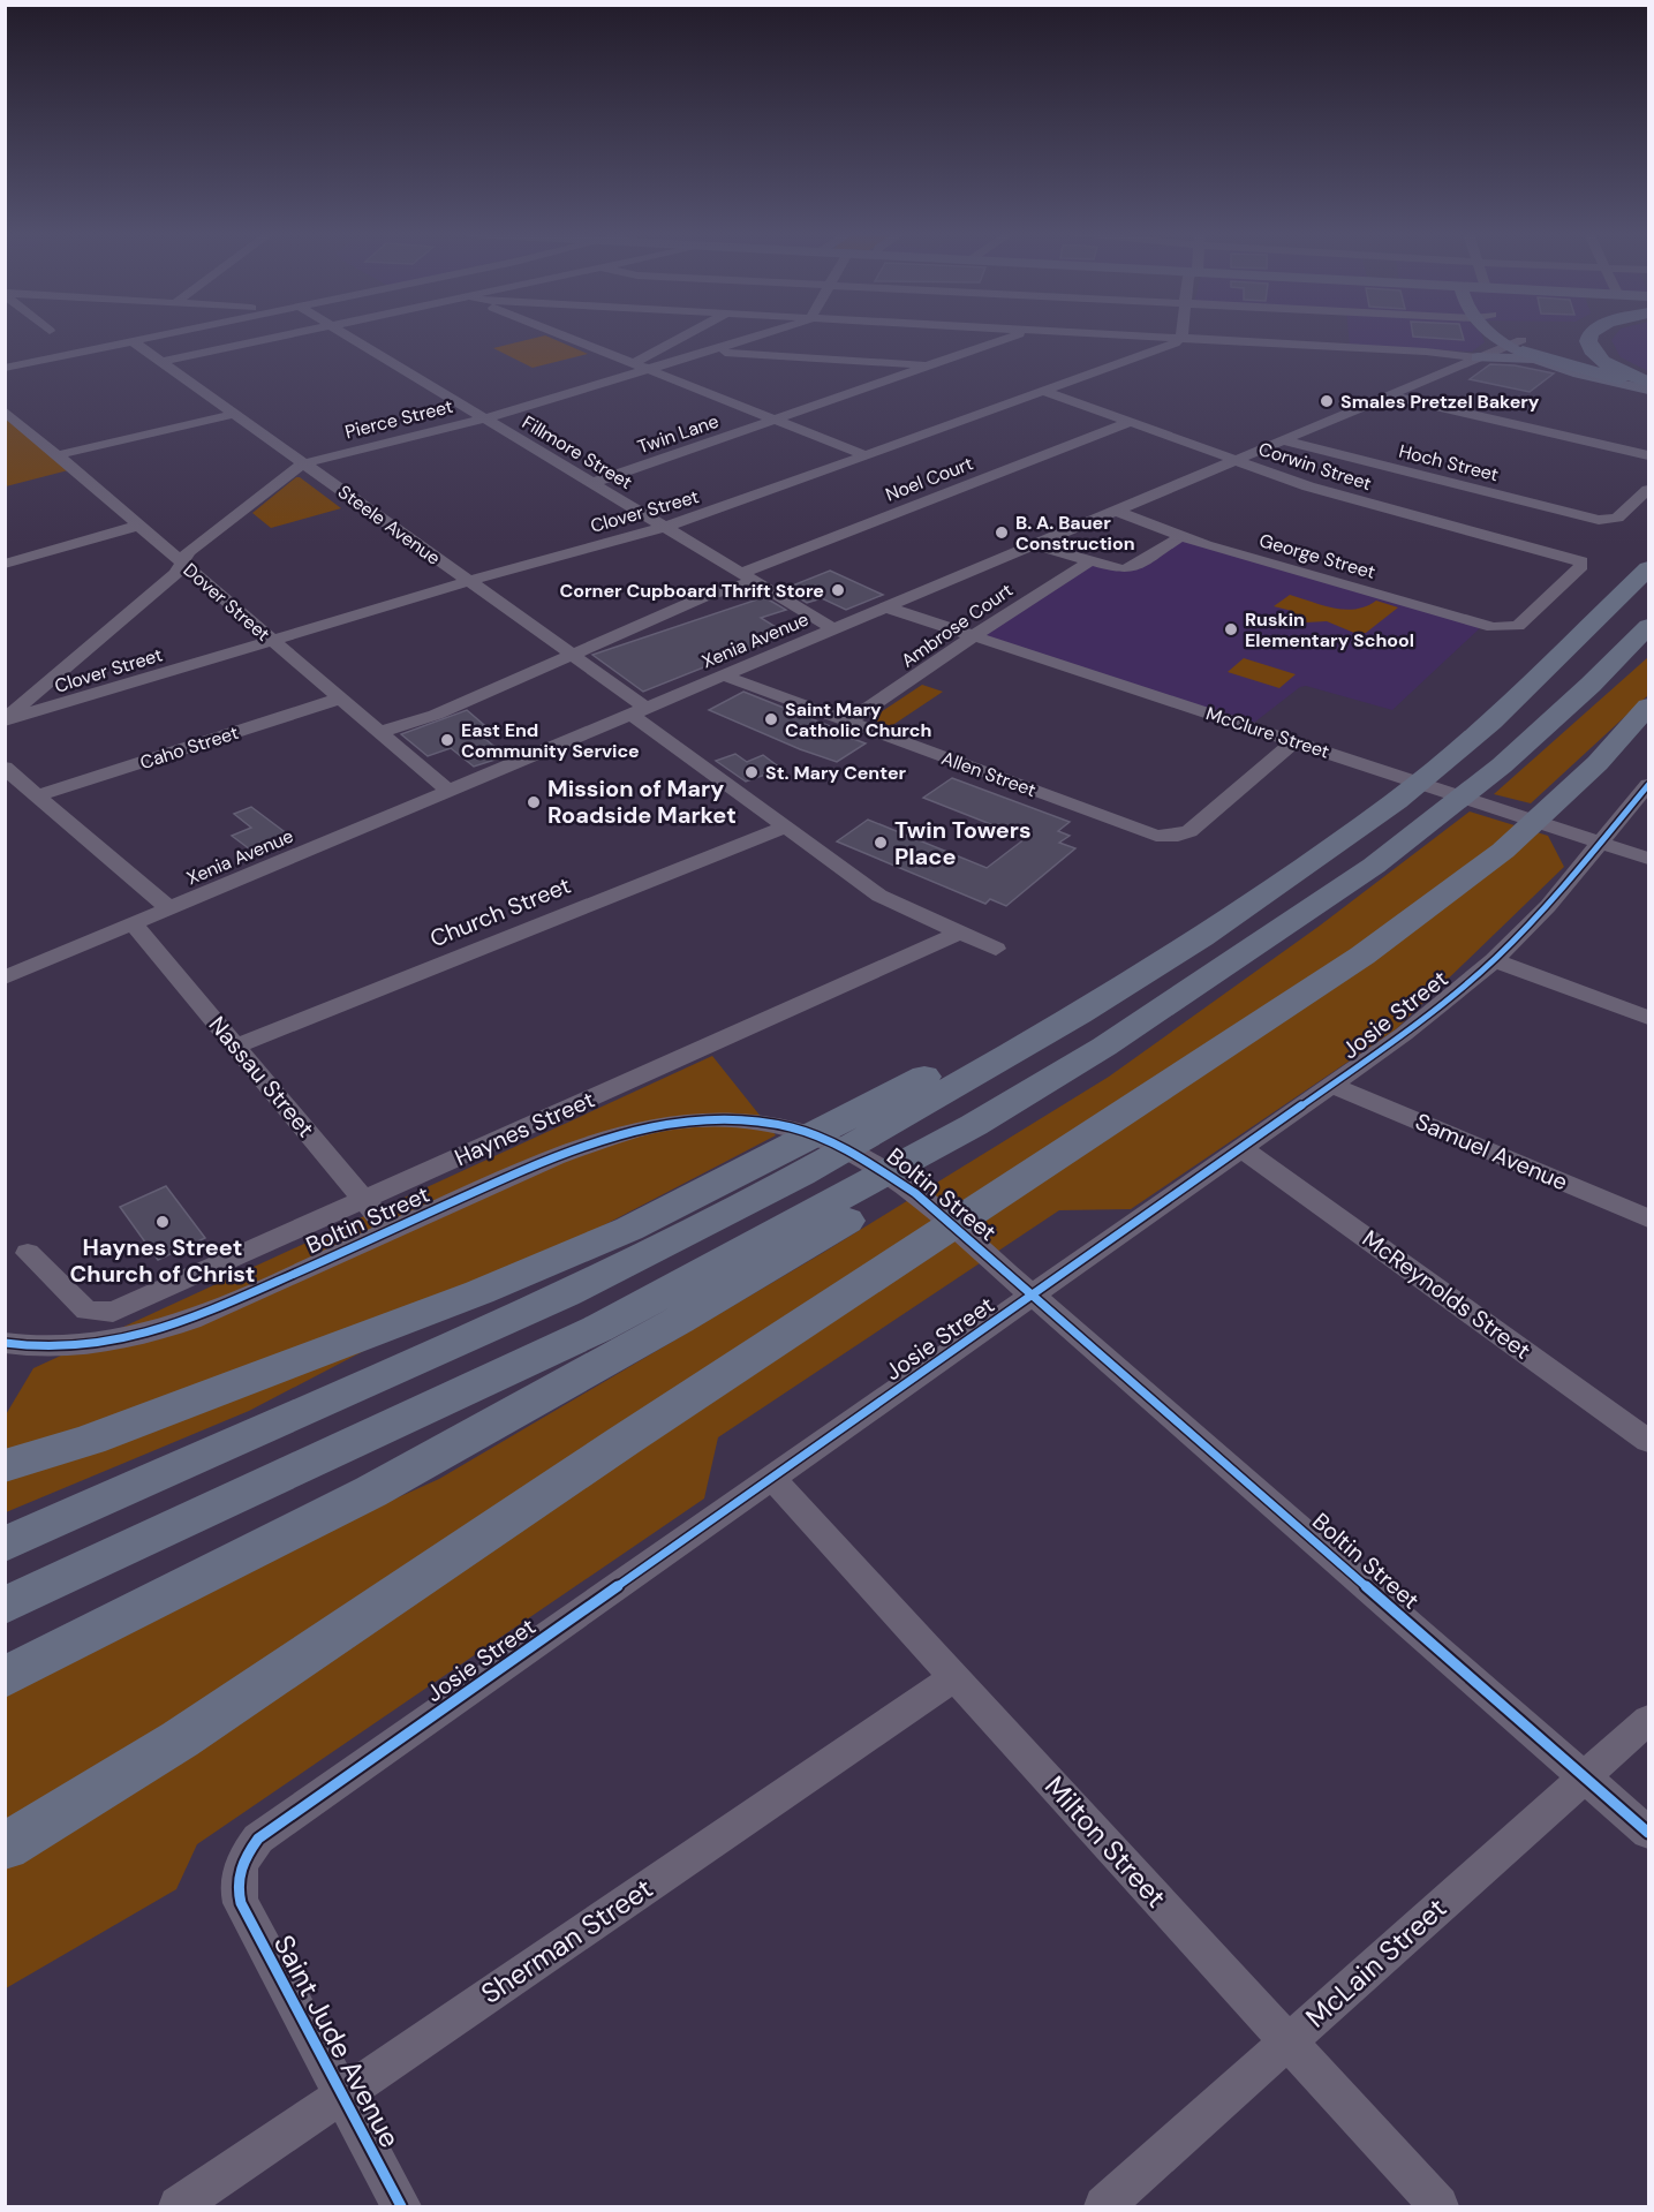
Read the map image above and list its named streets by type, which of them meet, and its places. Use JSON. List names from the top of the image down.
{
  "streets": {
    "street": [
      "Pierce Street",
      "Twin Lane",
      "Fillmore Street",
      "Hoch Street",
      "Corwin Street",
      "Noel Court",
      "Clover Street",
      "Steele Avenue",
      "George Street",
      "Dover Street",
      "Ambrose Court",
      "Xenia Avenue",
      "McClure Street",
      "Caho Street",
      "Allen Street",
      "Church Street",
      "Josie Street",
      "Nassau Street",
      "Haynes Street",
      "Samuel Avenue",
      "Boltin Street",
      "McReynolds Street",
      "Milton Street",
      "Sherman Street",
      "McLain Street",
      "Saint Jude Avenue"
    ]
  },
  "crossings": [
    ["Pierce Street", "Fillmore Street"],
    ["Pierce Street", "Clover Street"],
    ["Pierce Street", "Steele Avenue"],
    ["Pierce Street", "Dover Street"],
    ["Twin Lane", "Fillmore Street"],
    ["Fillmore Street", "Noel Court"],
    ["Fillmore Street", "Clover Street"],
    ["Fillmore Street", "Xenia Avenue"],
    ["Hoch Street", "Xenia Avenue"],
    ["Corwin Street", "Noel Court"],
    ["Corwin Street", "Clover Street"],
    ["Corwin Street", "George Street"],
    ["Corwin Street", "Xenia Avenue"],
    ["Noel Court", "Steele Avenue"],
    ["Noel Court", "Dover Street"],
    ["Clover Street", "Steele Avenue"],
    ["Clover Street", "Dover Street"],
    ["Steele Avenue", "Xenia Avenue"],
    ["Steele Avenue", "Church Street"],
    ["Steele Avenue", "Haynes Street"],
    ["George Street", "Xenia Avenue"],
    ["Dover Street", "Xenia Avenue"],
    ["Dover Street", "Caho Street"],
    ["Ambrose Court", "McClure Street"],
    ["Ambrose Court", "Allen Street"],
    ["Xenia Avenue", "McClure Street"],
    ["Xenia Avenue", "Allen Street"],
    ["Xenia Avenue", "Nassau Street"],
    ["McClure Street", "Allen Street"],
    ["McClure Street", "Josie Street"],
    ["Church Street", "Nassau Street"],
    ["Josie Street", "Samuel Avenue"],
    ["Josie Street", "Boltin Street"],
    ["Josie Street", "McReynolds Street"],
    ["Josie Street", "Milton Street"],
    ["Josie Street", "Saint Jude Avenue"],
    ["Nassau Street", "Haynes Street"],
    ["Nassau Street", "Boltin Street"],
    ["Boltin Street", "McLain Street"],
    ["Milton Street", "Sherman Street"],
    ["Milton Street", "McLain Street"],
    ["Sherman Street", "Saint Jude Avenue"]
  ],
  "places": [
    "Smales Pretzel Bakery",
    "B. A. Bauer Construction",
    "Corner Cupboard Thrift Store",
    "Ruskin Elementary School",
    "Saint Mary Catholic Church",
    "East End Community Service",
    "St. Mary Center",
    "Mission of Mary Roadside Market",
    "Twin Towers Place",
    "Haynes Street Church of Christ"
  ]
}
